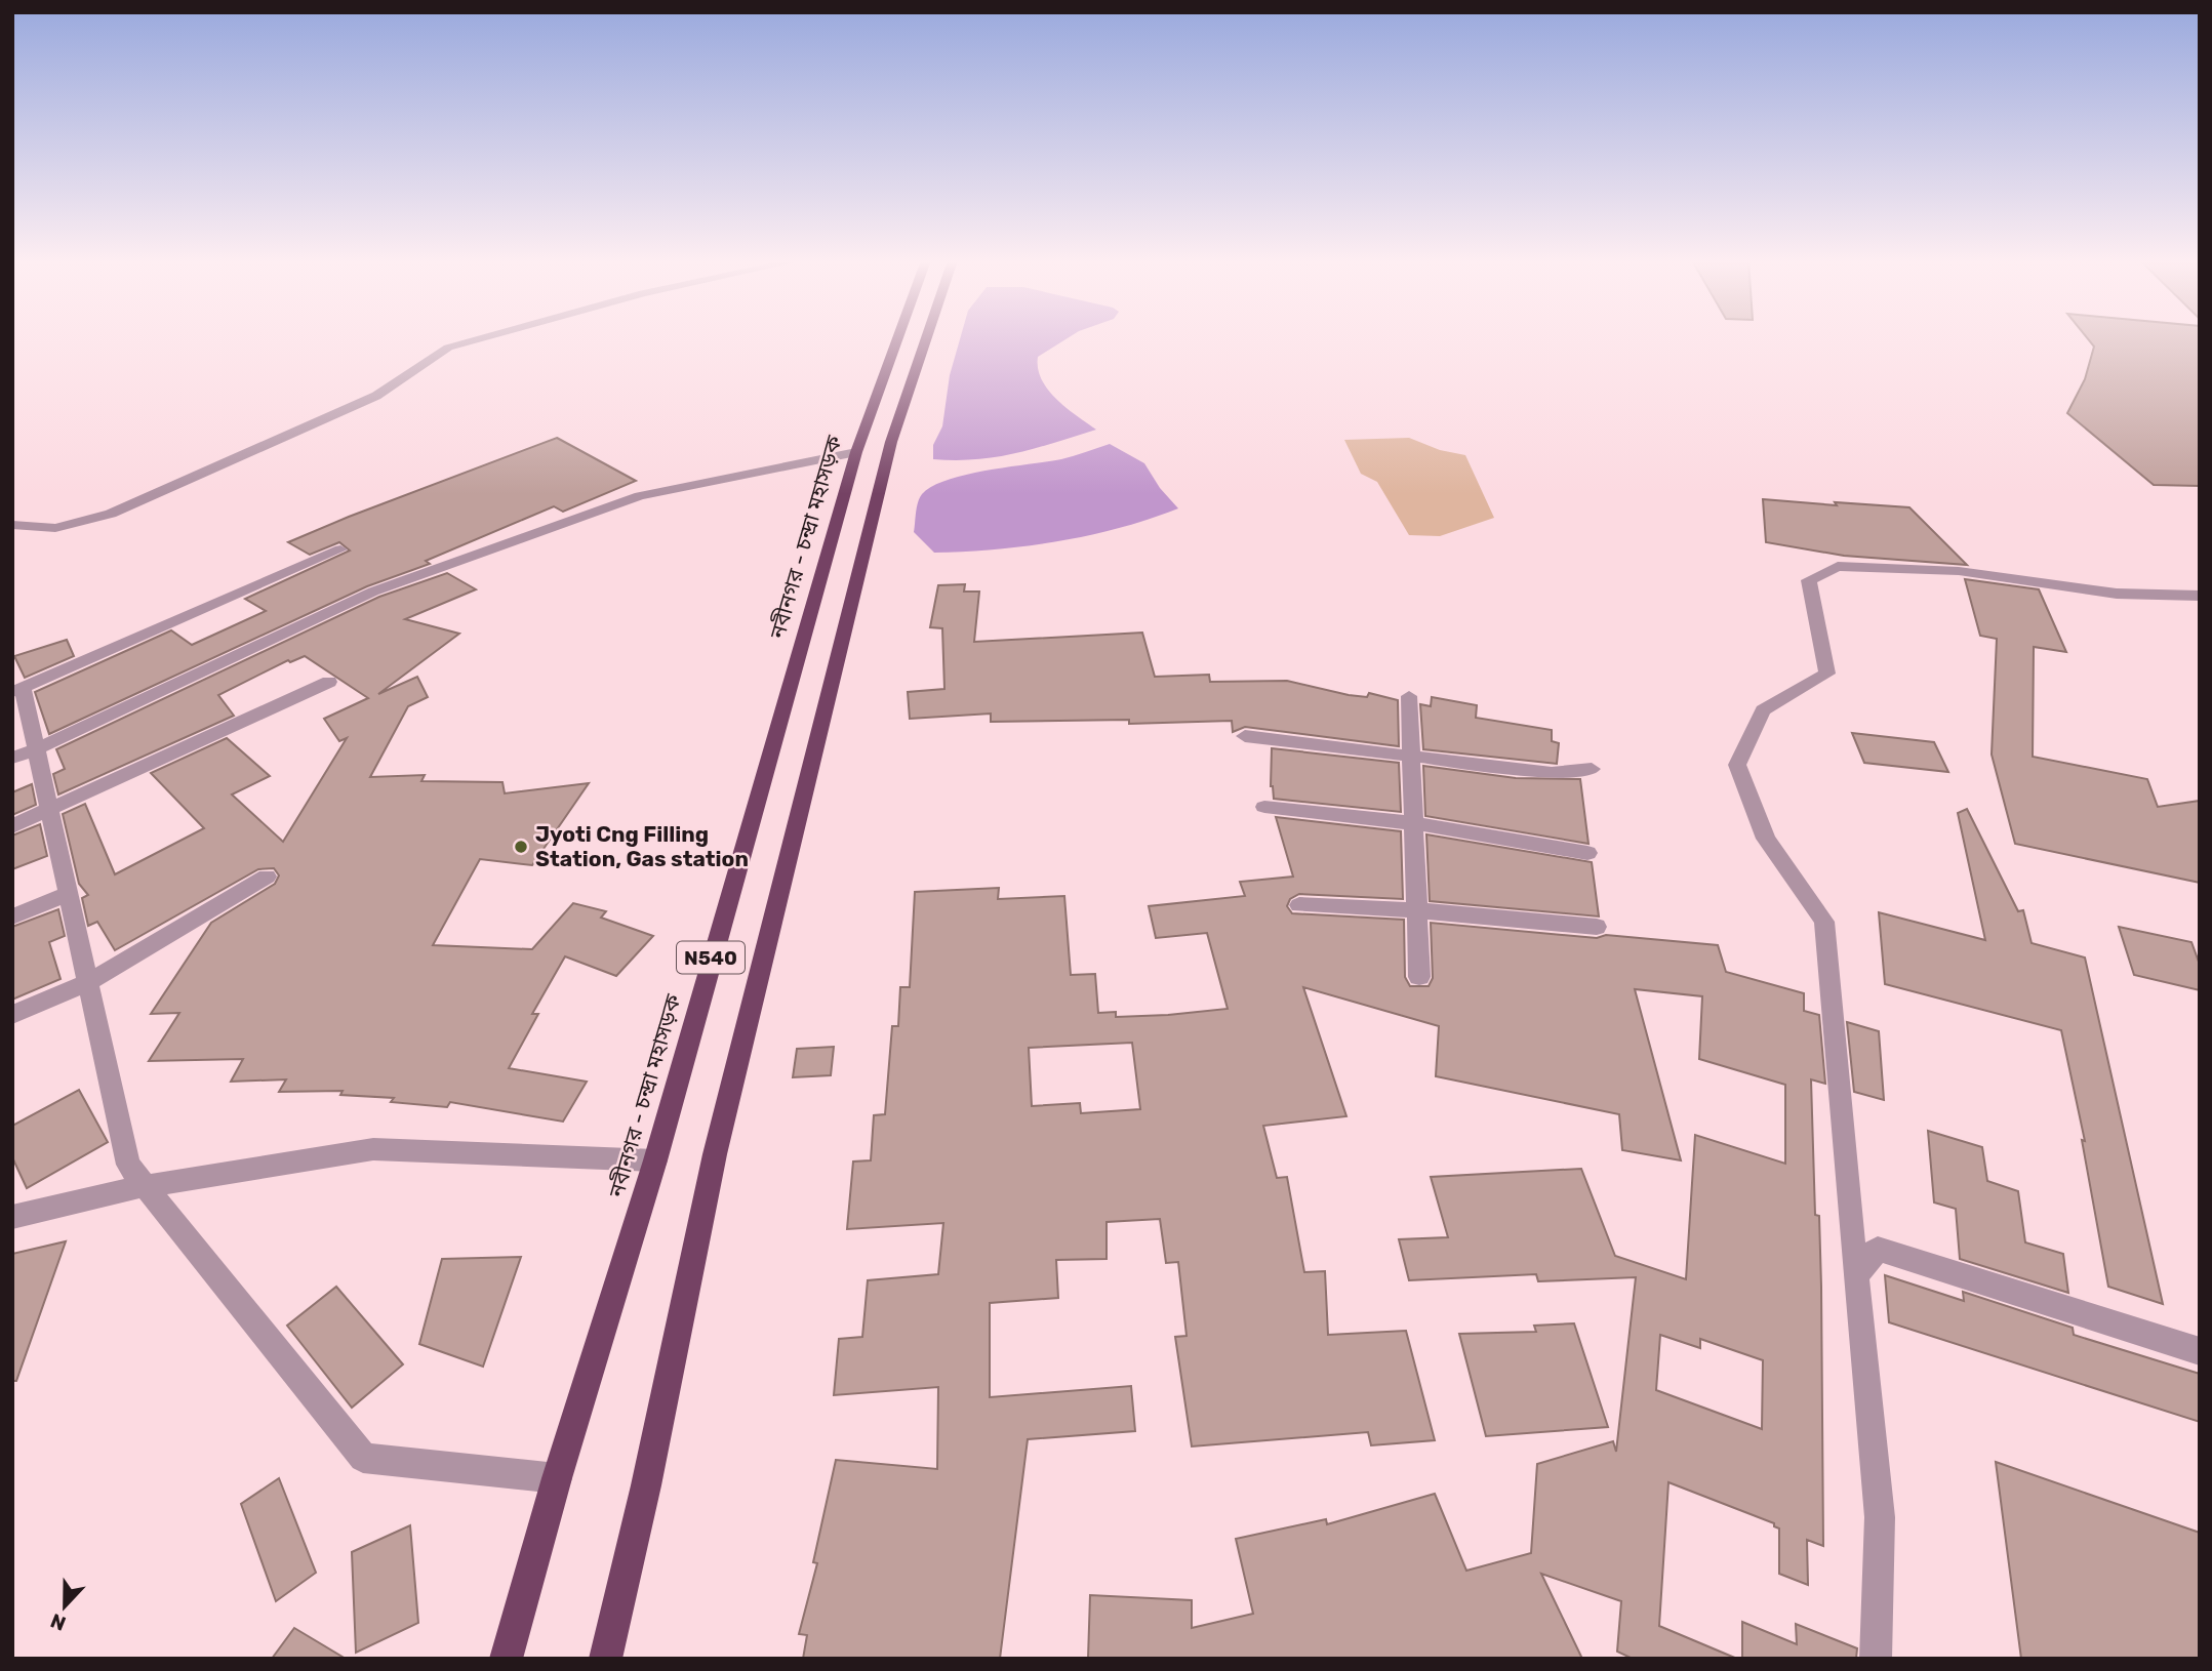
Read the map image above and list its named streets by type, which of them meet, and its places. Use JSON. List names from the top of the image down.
{
  "streets": {
    "highway": ["নবীনগর - চন্দ্রা মহাসড়ক", "N540"]
  },
  "places": ["Jyoti Cng Filling Station, Gas station"],
  "north": "bottom"
}
